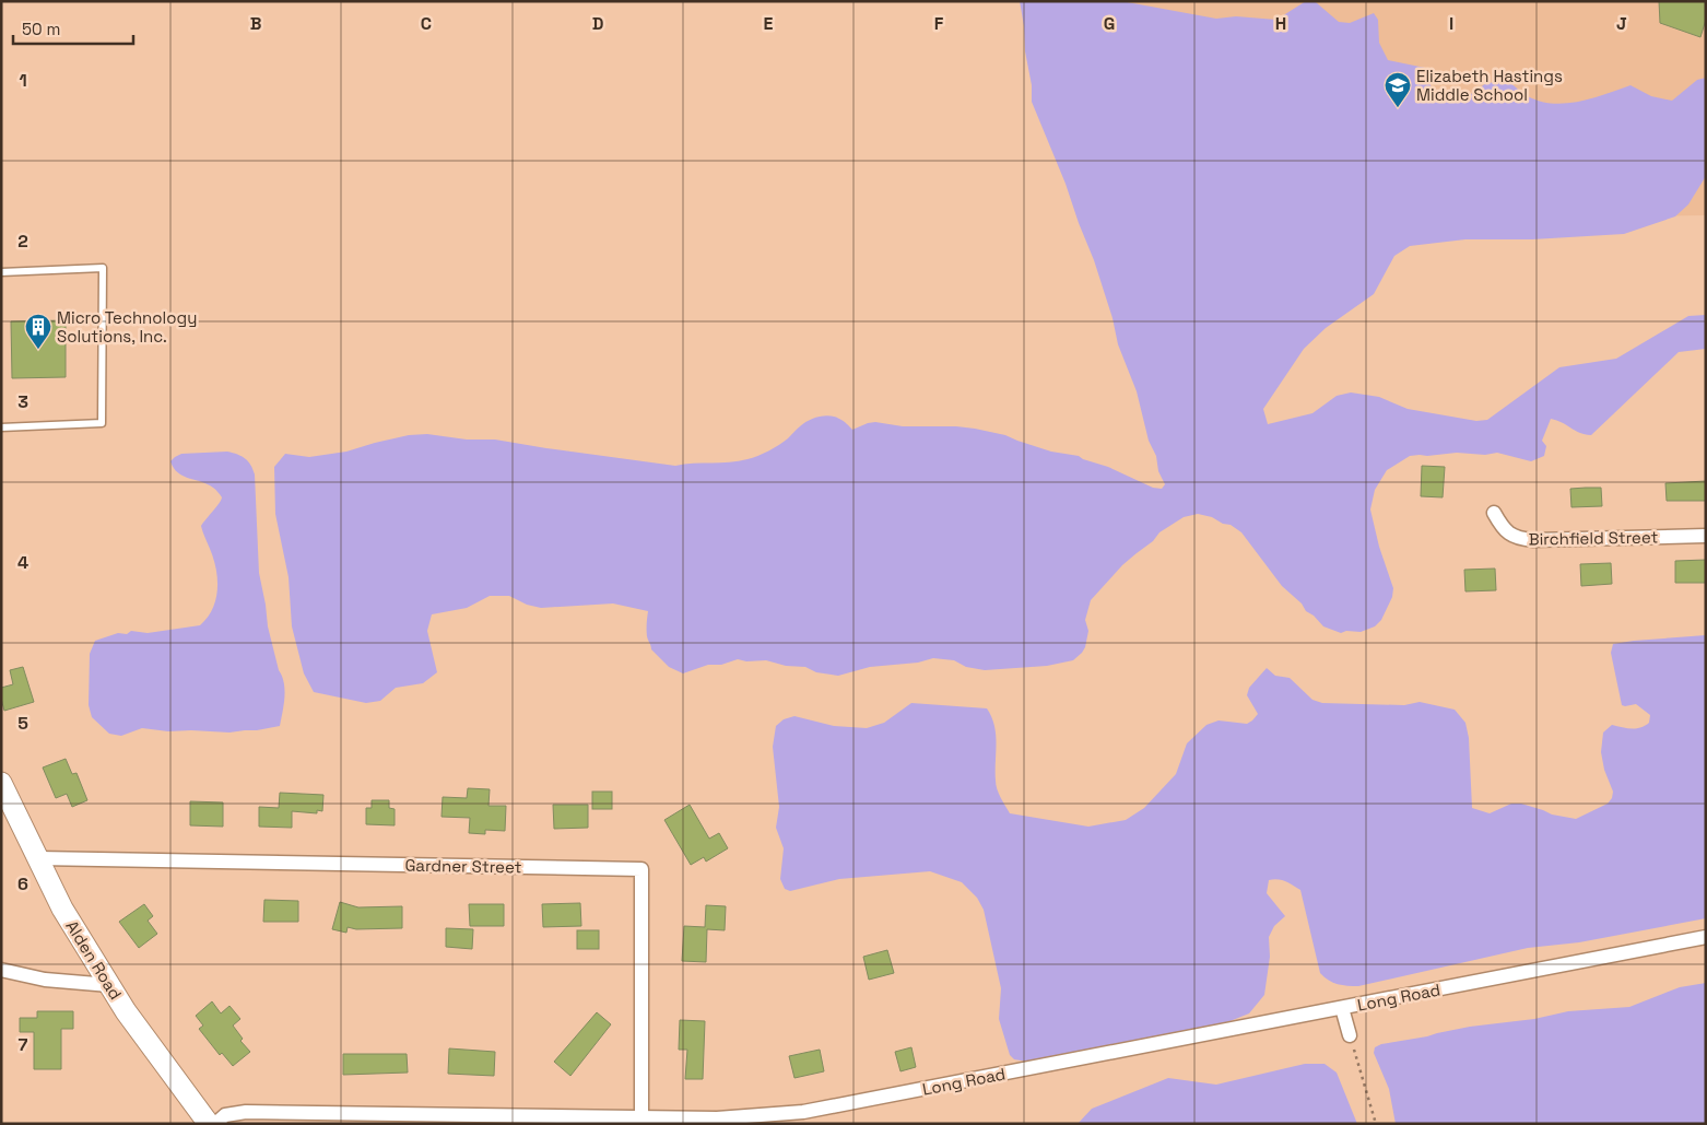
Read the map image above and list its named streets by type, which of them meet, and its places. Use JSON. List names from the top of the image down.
{
  "streets": {
    "main road": ["Alden Road"],
    "street": ["Birchfield Street", "Gardner Street", "Long Road"]
  },
  "crossings": [
    ["Gardner Street", "Alden Road"],
    ["Gardner Street", "Long Road"]
  ],
  "places": {
    "school or university": ["Elizabeth Hastings Middle School"],
    "building": ["Micro Technology Solutions, Inc."]
  },
  "scale_bar": "50 m",
  "grid": {
    "columns": [
      "B",
      "C",
      "D",
      "E",
      "F",
      "G",
      "H",
      "I",
      "J"
    ],
    "rows": [
      "1",
      "2",
      "3",
      "4",
      "5",
      "6",
      "7"
    ]
  }
}
